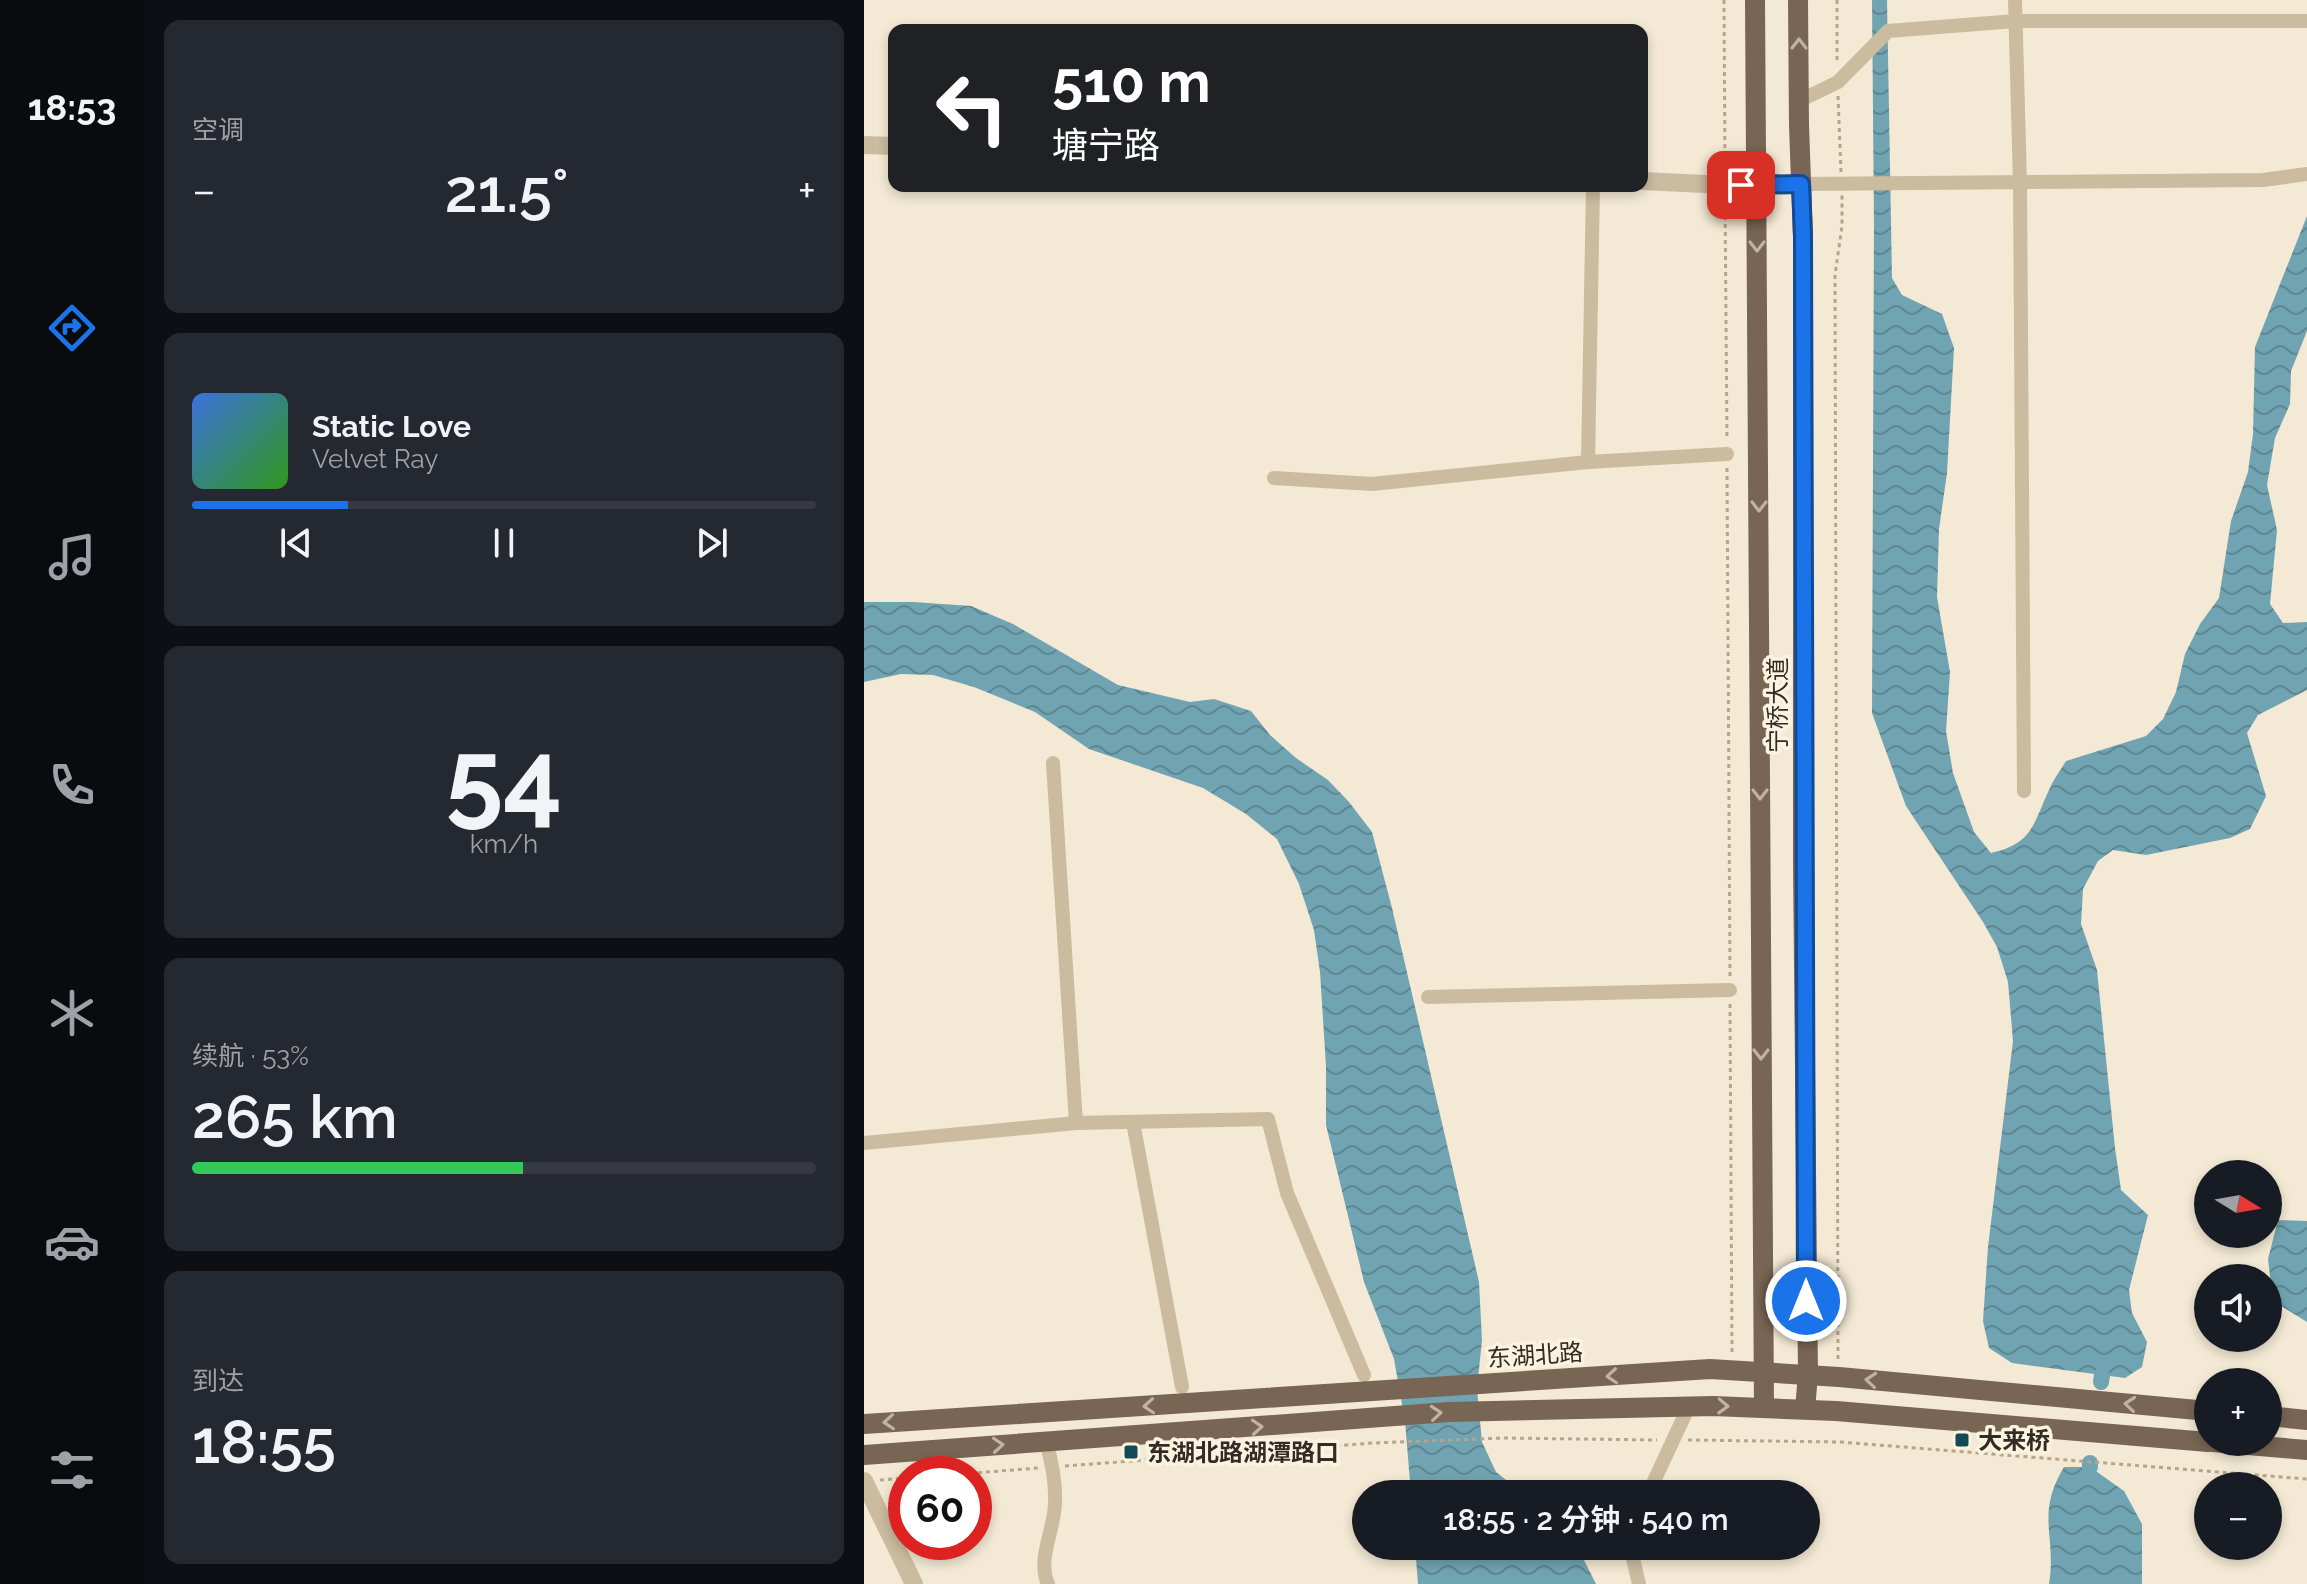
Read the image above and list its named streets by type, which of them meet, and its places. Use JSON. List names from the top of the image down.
{
  "streets": {
    "main road": ["宁桥大道", "东湖北路"]
  },
  "crossings": [
    ["宁桥大道", "东湖北路"]
  ],
  "places": {
    "transit": ["大来桥", "东湖北路湖潭路口"]
  },
  "north": "right",
  "page": {
    "tabs": "18:53",
    "tile": [
      "空调",
      ["54", "km/h"],
      ["续航 · 53%", "265 km"],
      ["到达", "18:55"]
    ],
    "turn": ["510 m", "塘宁路"],
    "heat": ["−", "21.5°", "+"],
    "song": ["Static Love", "Velvet Ray"],
    "map_buttons": ["+", "−"],
    "limit": "60",
    "trip": "18:55 · 2 分钟 · 540 m"
  }
}
